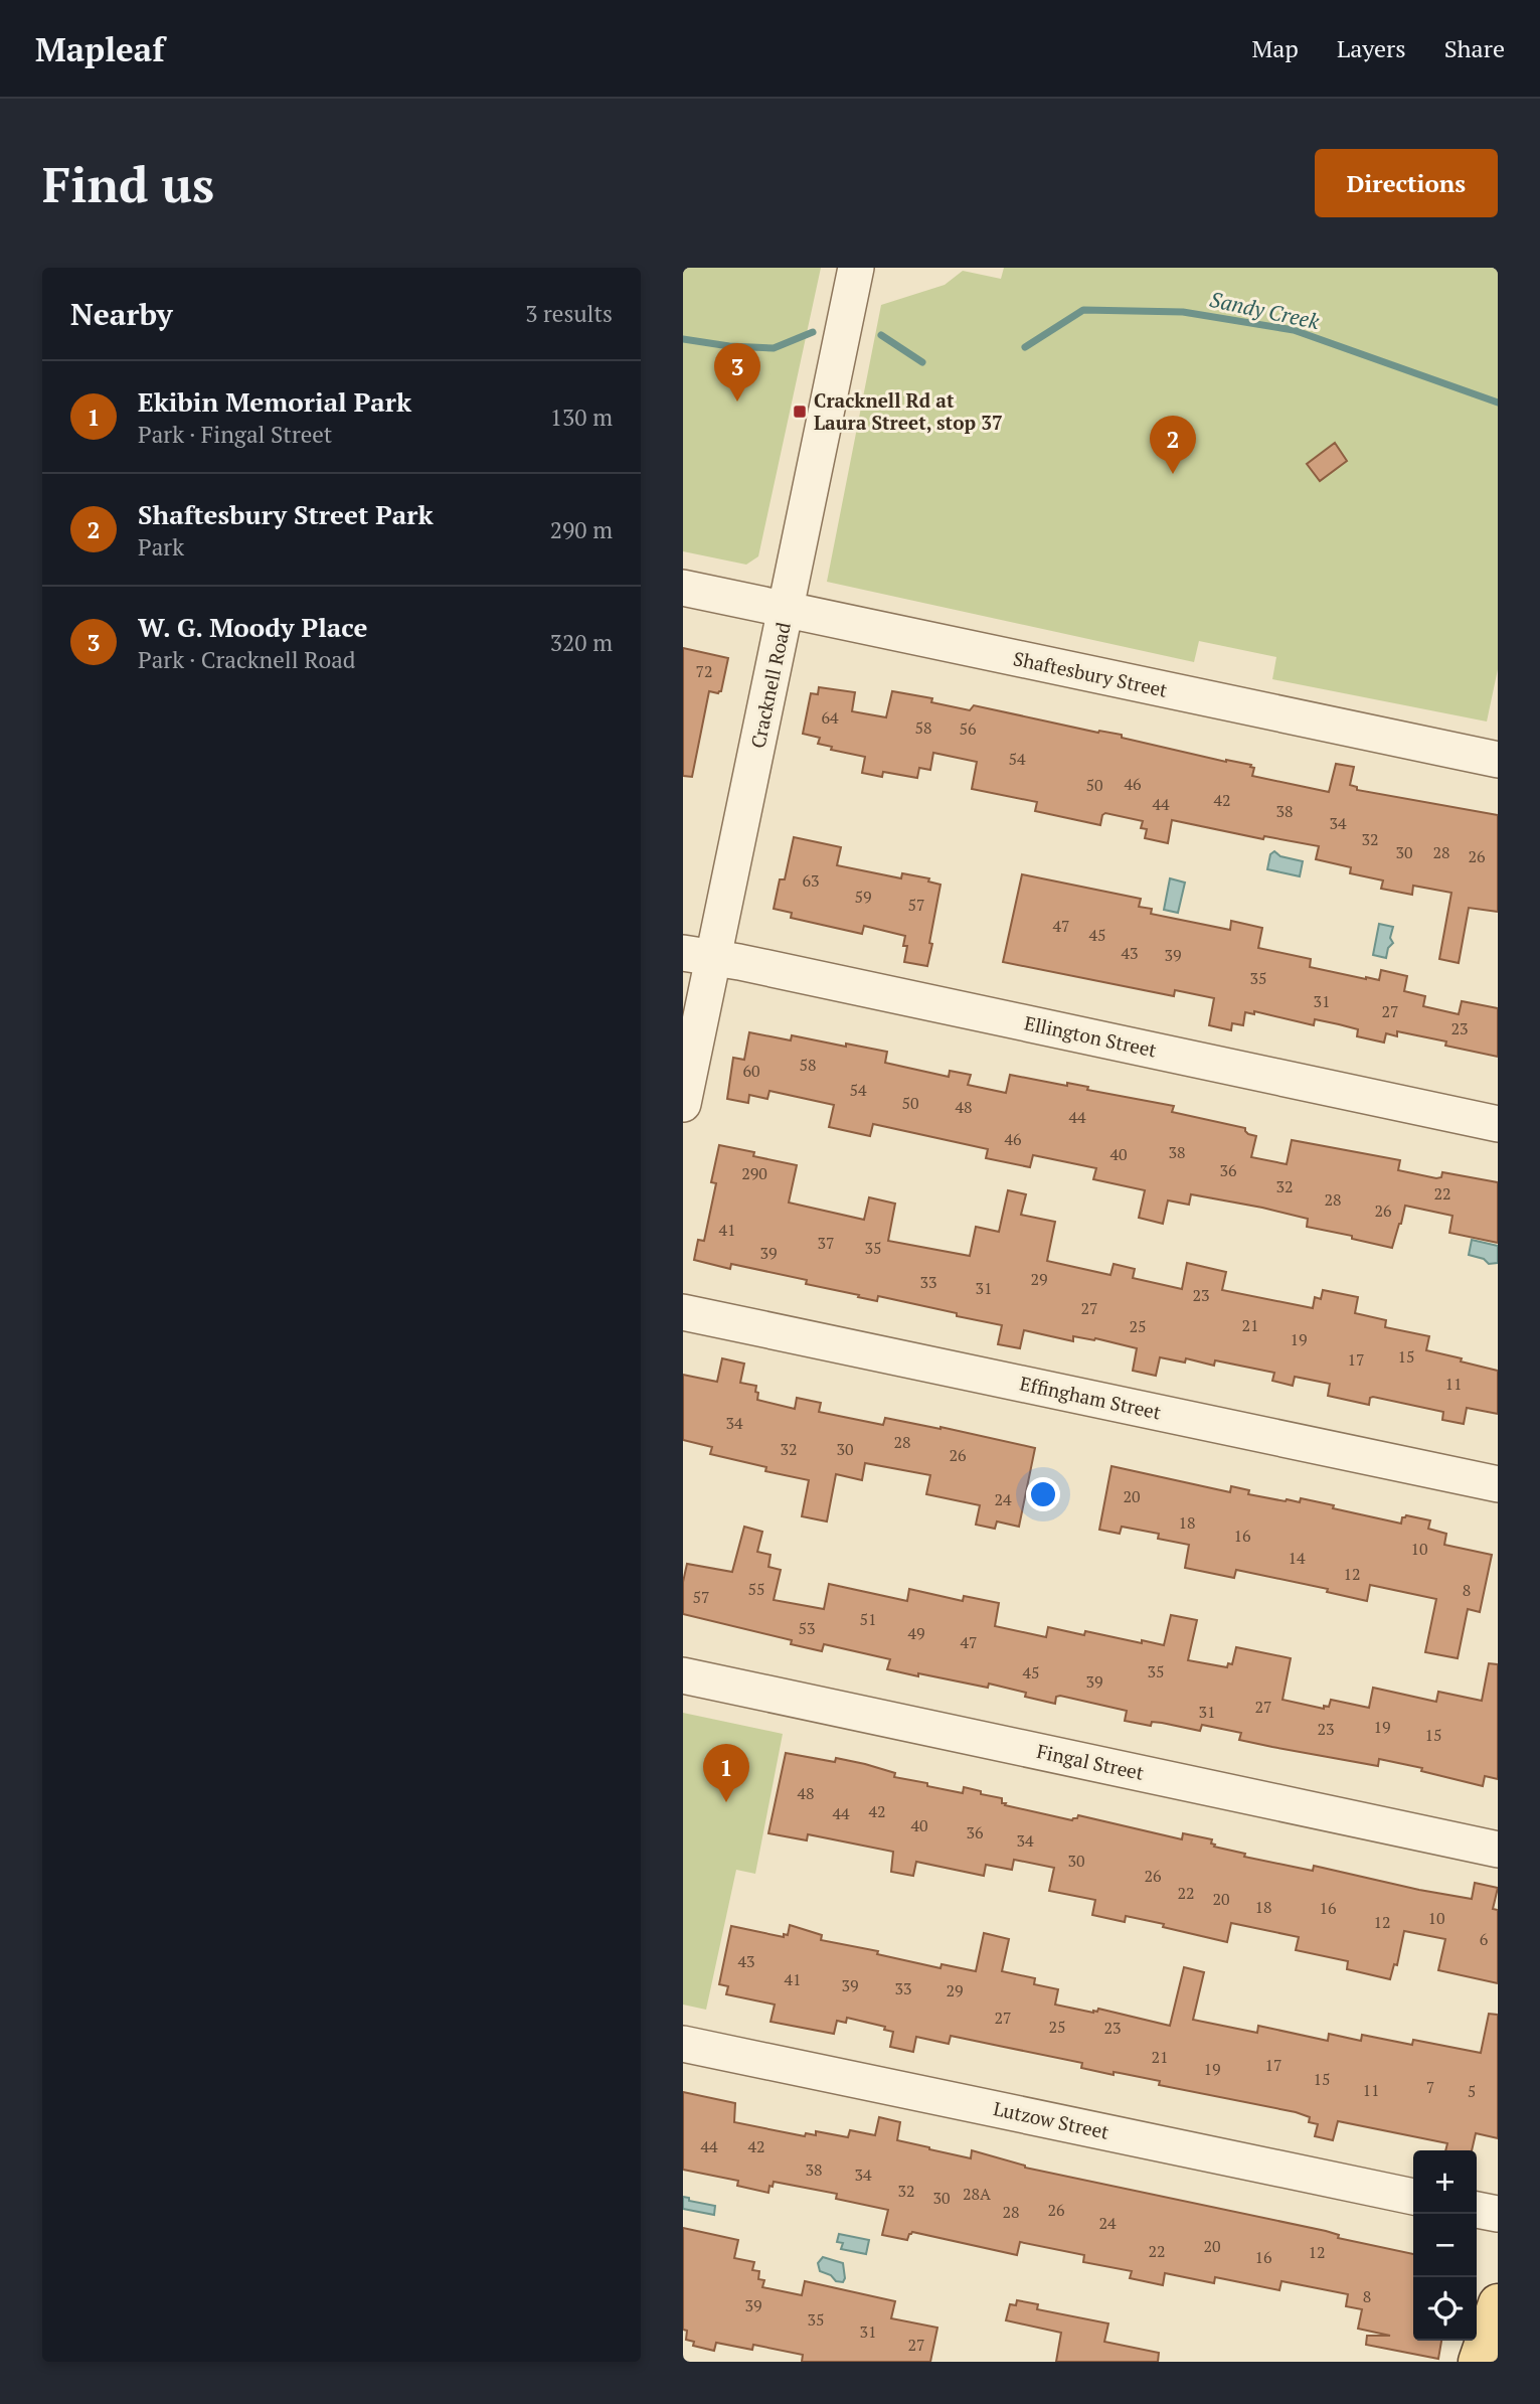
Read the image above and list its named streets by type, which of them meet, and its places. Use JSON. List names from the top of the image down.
{
  "streets": {
    "street": [
      "Shaftesbury Street",
      "Cracknell Road",
      "Ellington Street",
      "Effingham Street",
      "Fingal Street",
      "Lutzow Street"
    ]
  },
  "crossings": [
    ["Shaftesbury Street", "Cracknell Road"],
    ["Cracknell Road", "Ellington Street"]
  ],
  "water": ["Sandy Creek"],
  "places": {
    "transit": ["Cracknell Rd at Laura Street, stop 37"]
  },
  "house_numbers": [
    "72",
    "64",
    "58",
    "56",
    "54",
    "46",
    "50",
    "42",
    "44",
    "38",
    "34",
    "32",
    "30",
    "28",
    "26",
    "63",
    "59",
    "57",
    "47",
    "45",
    "43",
    "39",
    "35",
    "31",
    "27",
    "23",
    "58",
    "60",
    "54",
    "50",
    "48",
    "44",
    "46",
    "38",
    "40",
    "36",
    "290",
    "32",
    "22",
    "28",
    "26",
    "41",
    "37",
    "35",
    "39",
    "29",
    "33",
    "31",
    "23",
    "27",
    "21",
    "25",
    "19",
    "15",
    "17",
    "11",
    "34",
    "28",
    "32",
    "30",
    "26",
    "20",
    "24",
    "18",
    "16",
    "10",
    "14",
    "12",
    "55",
    "8",
    "57",
    "51",
    "53",
    "49",
    "47",
    "35",
    "45",
    "39",
    "27",
    "31",
    "19",
    "23",
    "15",
    "48",
    "42",
    "44",
    "40",
    "36",
    "34",
    "30",
    "26",
    "22",
    "20",
    "18",
    "16",
    "10",
    "12",
    "6",
    "43",
    "41",
    "39",
    "33",
    "29",
    "27",
    "25",
    "23",
    "21",
    "17",
    "19",
    "15",
    "7",
    "11",
    "5",
    "44",
    "42",
    "38",
    "34",
    "32",
    "28A",
    "30",
    "26",
    "28",
    "24",
    "20",
    "22",
    "12",
    "16",
    "8",
    "39",
    "35",
    "31",
    "27"
  ],
  "page": {
    "header": "Mapleaf",
    "nav": ["Map", "Layers", "Share"],
    "buttons": "Directions",
    "title": "Find us",
    "heading": ["Nearby", "3 results"],
    "pins": ["3", "2", "1"],
    "list": [
      {
        "mark": "1",
        "name": "Ekibin Memorial Park",
        "note": "Park · Fingal Street",
        "value": "130 m"
      },
      {
        "mark": "2",
        "name": "Shaftesbury Street Park",
        "note": "Park",
        "value": "290 m"
      },
      {
        "mark": "3",
        "name": "W. G. Moody Place",
        "note": "Park · Cracknell Road",
        "value": "320 m"
      }
    ],
    "map_buttons": ["+", "−"]
  }
}
